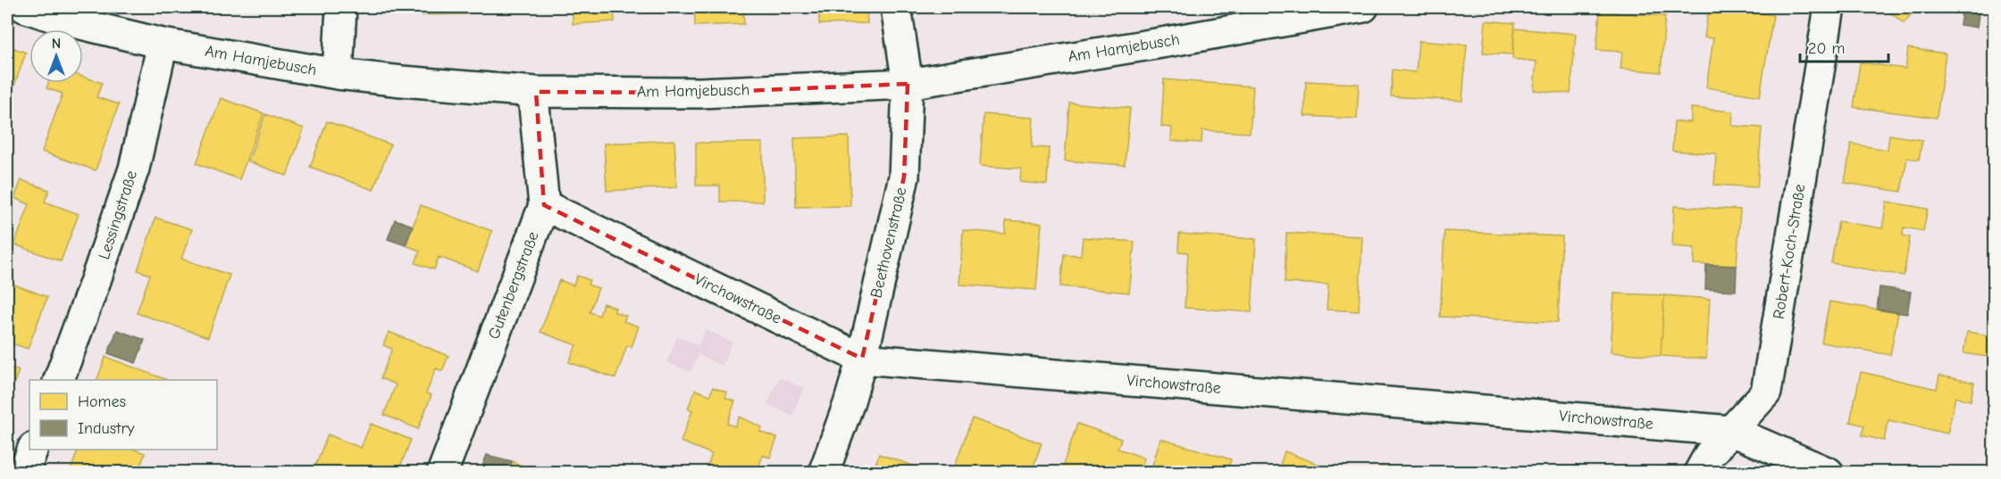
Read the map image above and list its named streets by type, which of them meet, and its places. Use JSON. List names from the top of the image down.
{
  "streets": {
    "street": [
      "Am Hamjebusch",
      "Lessingstraße",
      "Beethovenstraße",
      "Robert-Koch-Straße",
      "Gutenbergstraße",
      "Virchowstraße"
    ]
  },
  "crossings": [
    ["Am Hamjebusch", "Lessingstraße"],
    ["Am Hamjebusch", "Beethovenstraße"],
    ["Am Hamjebusch", "Gutenbergstraße"],
    ["Beethovenstraße", "Virchowstraße"],
    ["Robert-Koch-Straße", "Virchowstraße"],
    ["Gutenbergstraße", "Virchowstraße"]
  ],
  "legend": ["Homes", "Industry"],
  "scale_bar": "20 m",
  "north": "top"
}
